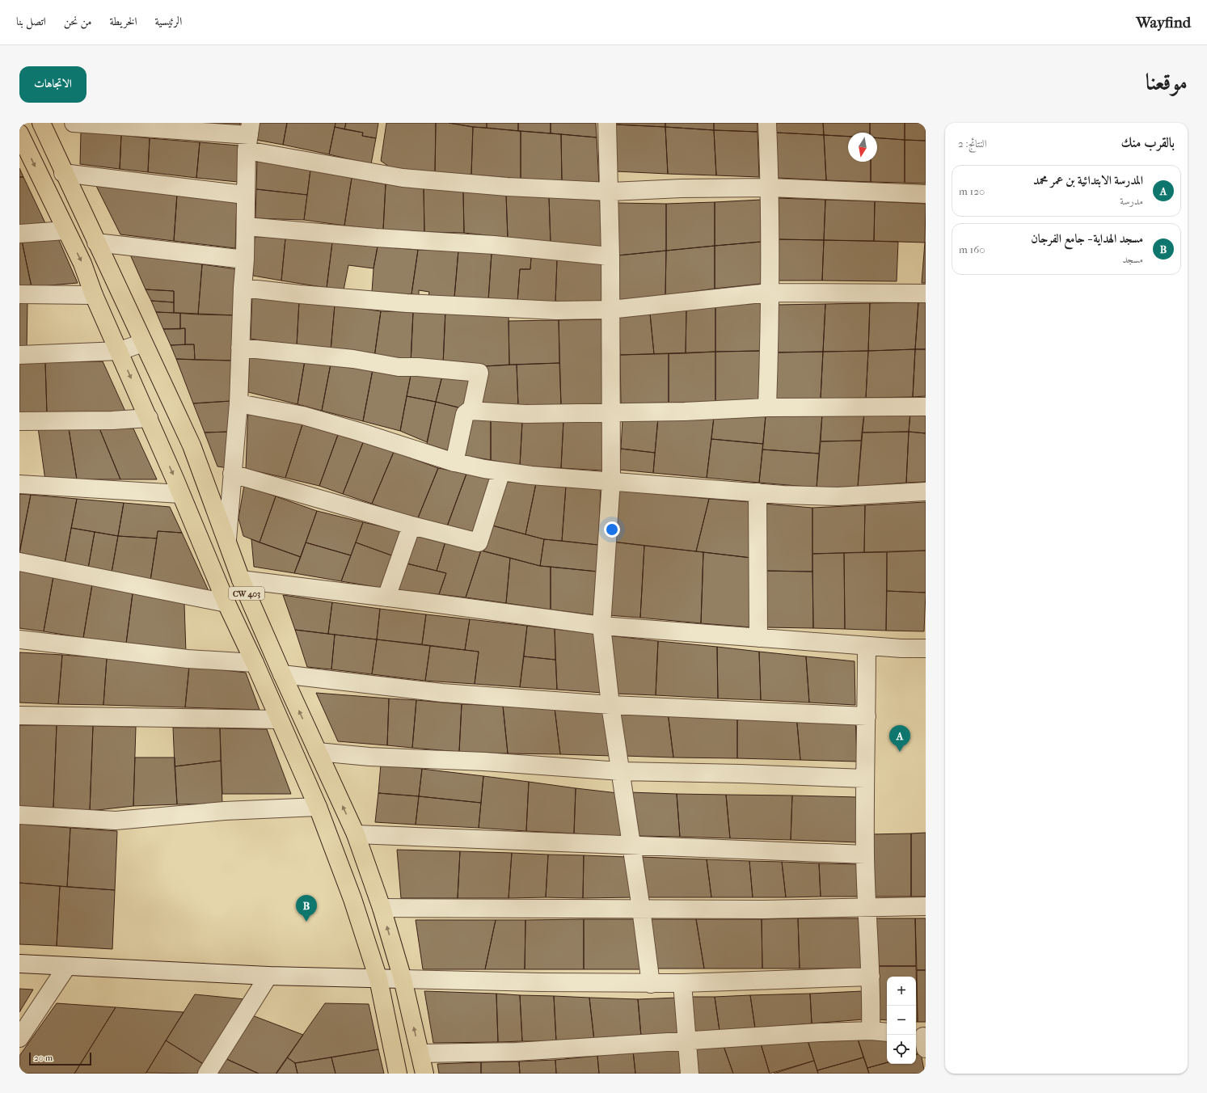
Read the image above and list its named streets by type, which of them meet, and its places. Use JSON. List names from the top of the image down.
{
  "streets": {
    "main road": ["CW 403"]
  },
  "scale_bar": "20 m",
  "north": "bottom",
  "page": {
    "header": "Wayfind",
    "nav": [
      "الرئيسية",
      "الخريطة",
      "من نحن",
      "اتصل بنا"
    ],
    "title": "موقعنا",
    "buttons": "الاتجاهات",
    "heading": ["بالقرب منك", "النتائج: 2"],
    "list": [
      {
        "mark": "A",
        "name": "المدرسة الابتدائية بن عمر محمد",
        "note": "مدرسة",
        "value": "120 m"
      },
      {
        "mark": "B",
        "name": "مسجد الهداية - جامع الفرجان",
        "note": "مسجد",
        "value": "160 m"
      }
    ],
    "pins": ["A", "B"],
    "map_buttons": ["+", "−"],
    "scale": "20 m"
  }
}
